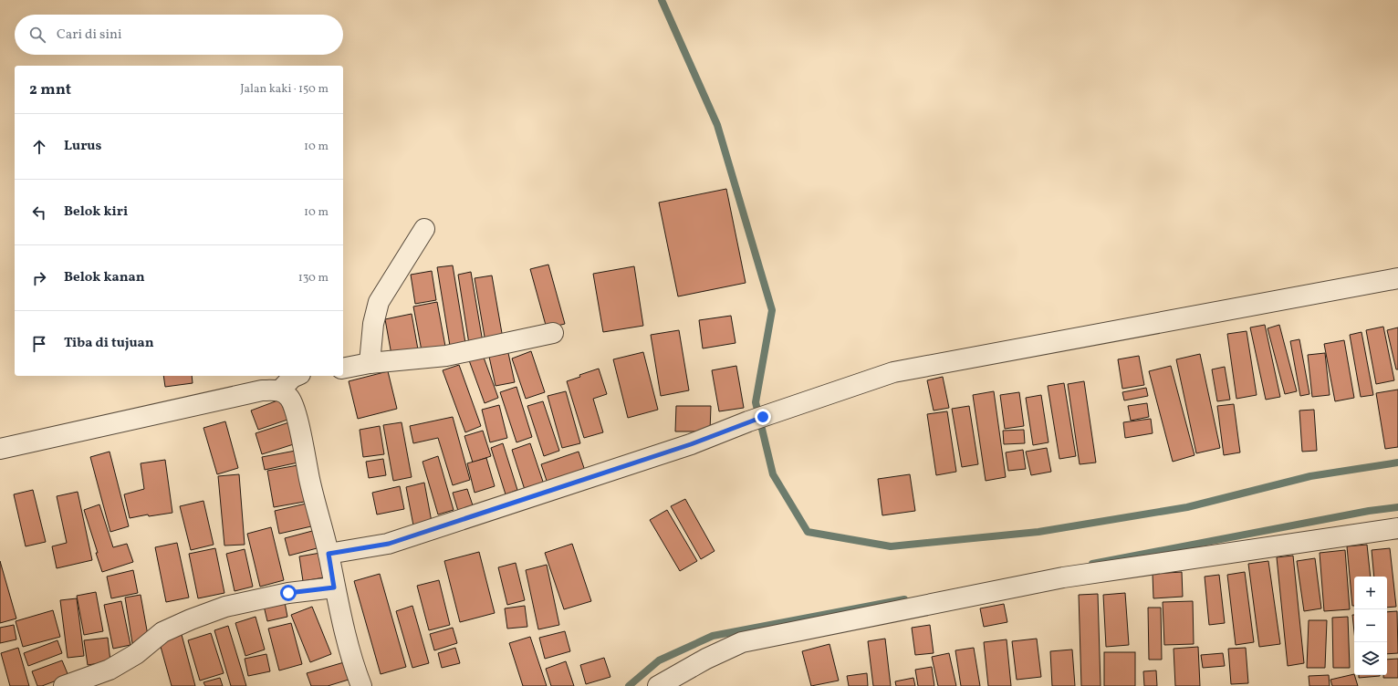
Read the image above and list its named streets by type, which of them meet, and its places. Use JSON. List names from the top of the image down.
{
  "page": {
    "search": "Cari di sini",
    "heading": ["2 mnt", "Jalan kaki · 150 m"],
    "list": [
      ["Lurus", "10 m"],
      ["Belok kiri", "10 m"],
      ["Belok kanan", "130 m"],
      "Tiba di tujuan"
    ],
    "map_buttons": ["+", "−"]
  }
}
